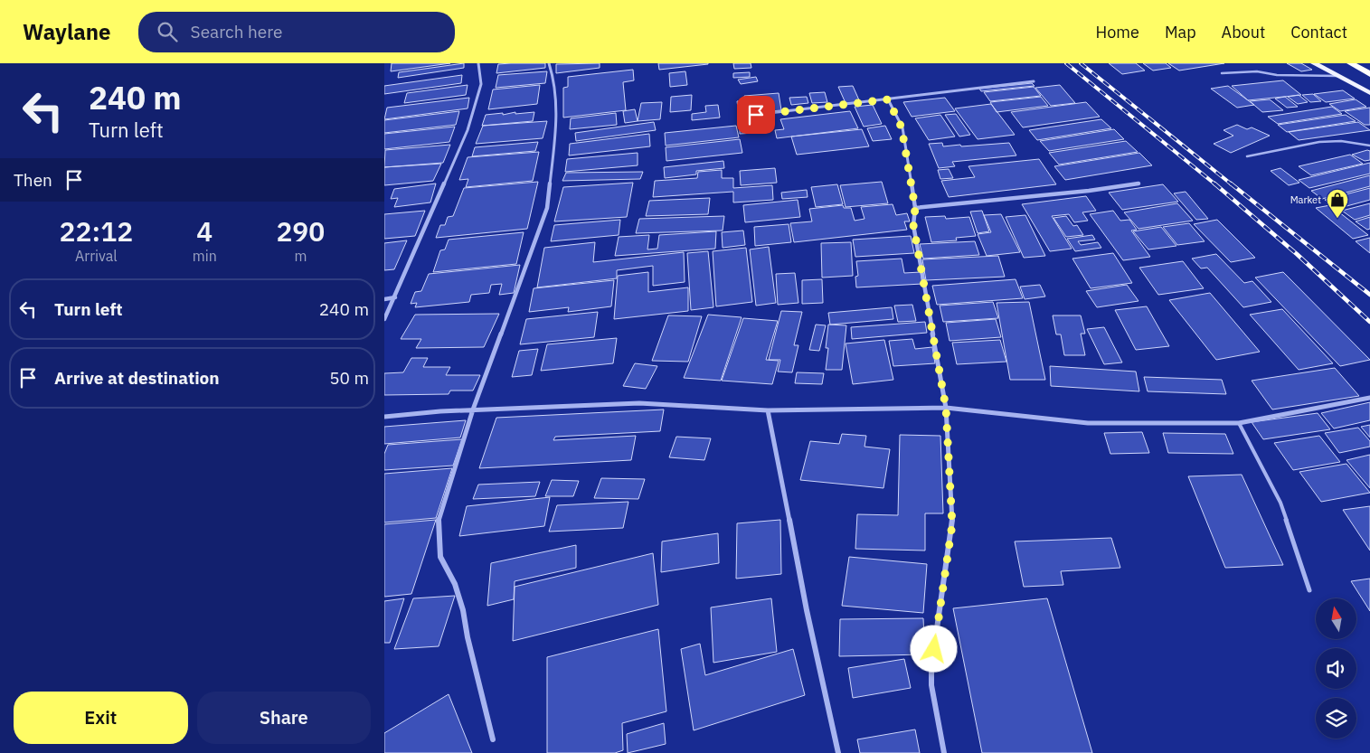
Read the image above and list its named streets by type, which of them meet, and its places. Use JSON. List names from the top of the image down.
{
  "places": {
    "shop": ["Market"]
  },
  "north": "top",
  "page": {
    "header": "Waylane",
    "search": "Search here",
    "nav": [
      "Home",
      "Map",
      "About",
      "Contact"
    ],
    "turn": ["240 m", "Turn left"],
    "then": "Then",
    "eta": [
      "22:12",
      "Arrival",
      "4",
      "min",
      "290",
      "m"
    ],
    "list": [
      {
        "name": "Turn left",
        "value": "240 m"
      },
      {
        "name": "Arrive at destination",
        "value": "50 m"
      }
    ],
    "buttons": ["Exit", "Share"]
  }
}
